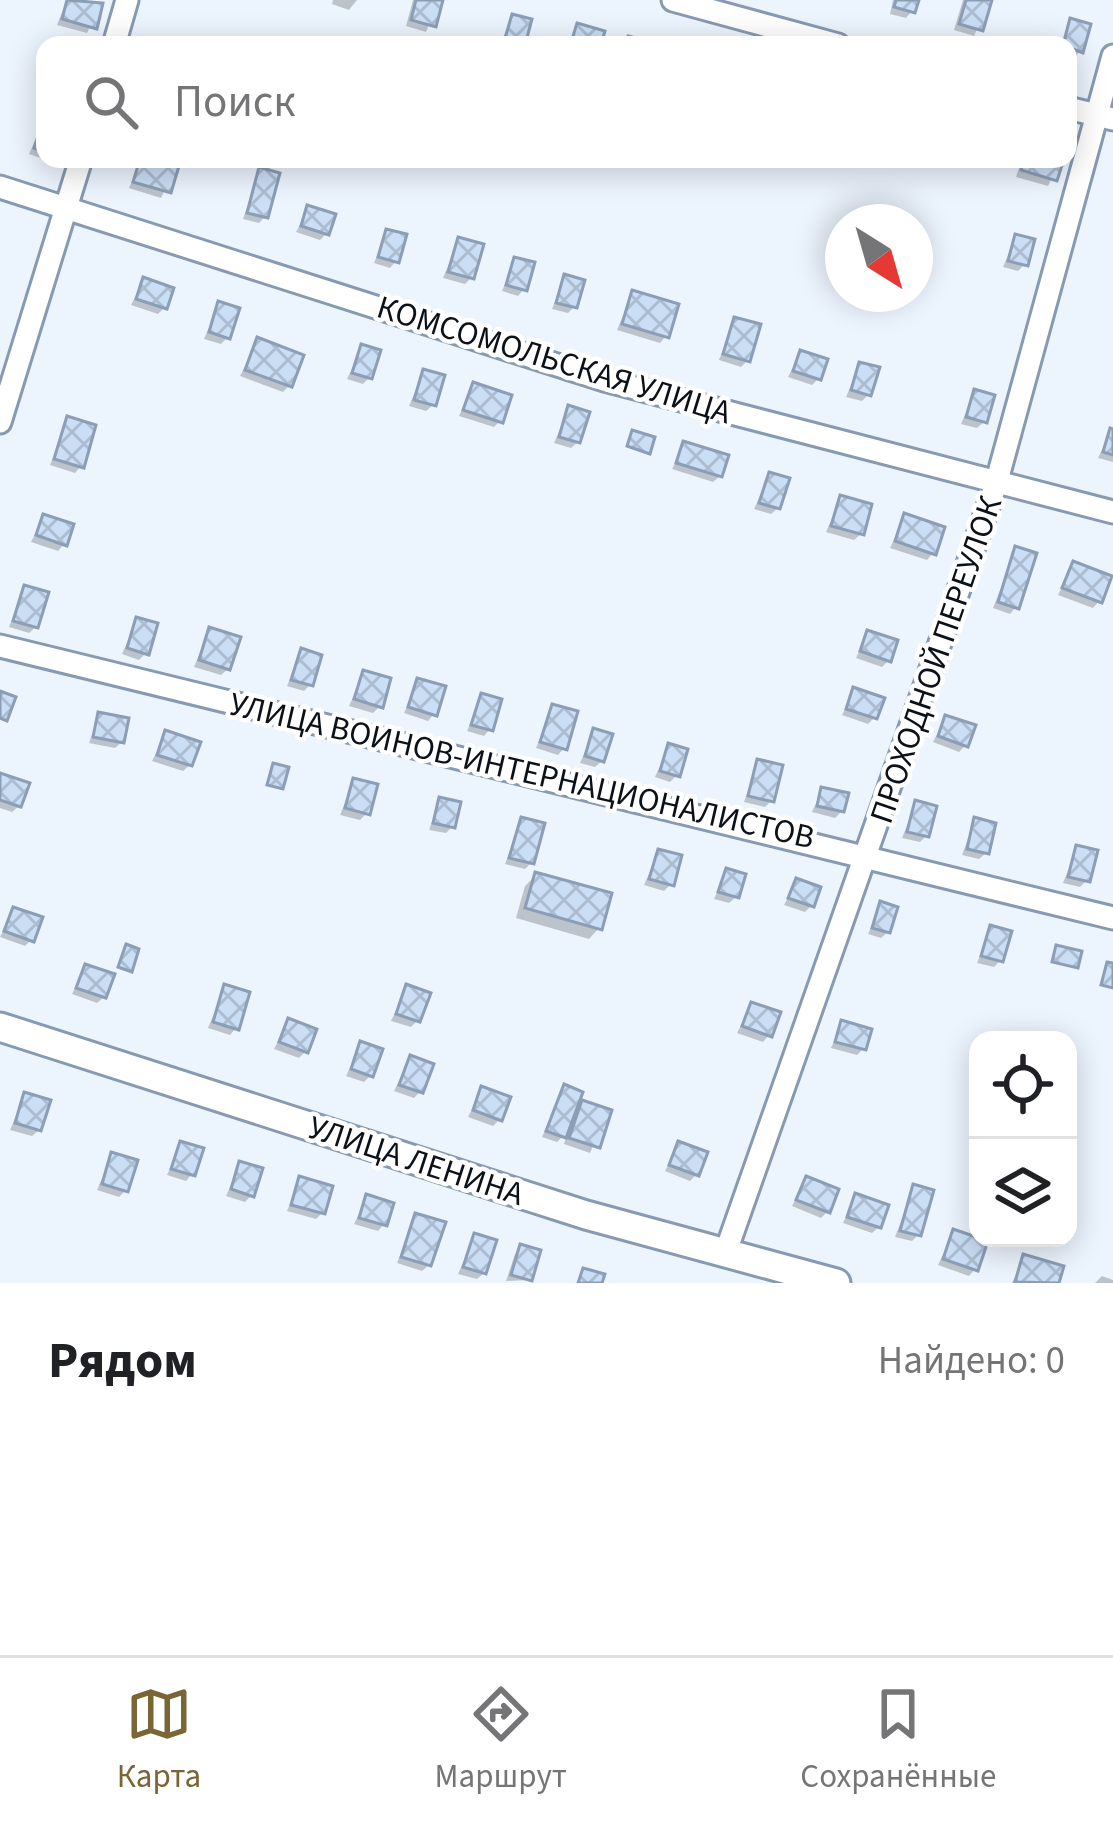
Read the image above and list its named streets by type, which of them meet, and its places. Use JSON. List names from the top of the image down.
{
  "streets": {
    "main road": ["УЛИЦА ЛЕНИНА"],
    "street": ["КОМСОМОЛЬСКАЯ УЛИЦА", "ПРОХОДНОЙ ПЕРЕУЛОК", "УЛИЦА ВОИНОВ-ИНТЕРНАЦИОНАЛИСТОВ"]
  },
  "crossings": [
    ["КОМСОМОЛЬСКАЯ УЛИЦА", "ПРОХОДНОЙ ПЕРЕУЛОК"],
    ["ПРОХОДНОЙ ПЕРЕУЛОК", "УЛИЦА ВОИНОВ-ИНТЕРНАЦИОНАЛИСТОВ"],
    ["ПРОХОДНОЙ ПЕРЕУЛОК", "УЛИЦА ЛЕНИНА"]
  ],
  "north": "bottom right",
  "page": {
    "search": "Поиск",
    "heading": ["Рядом", "Найдено: 0"],
    "nav": ["Карта", "Маршрут", "Сохранённые"]
  }
}
